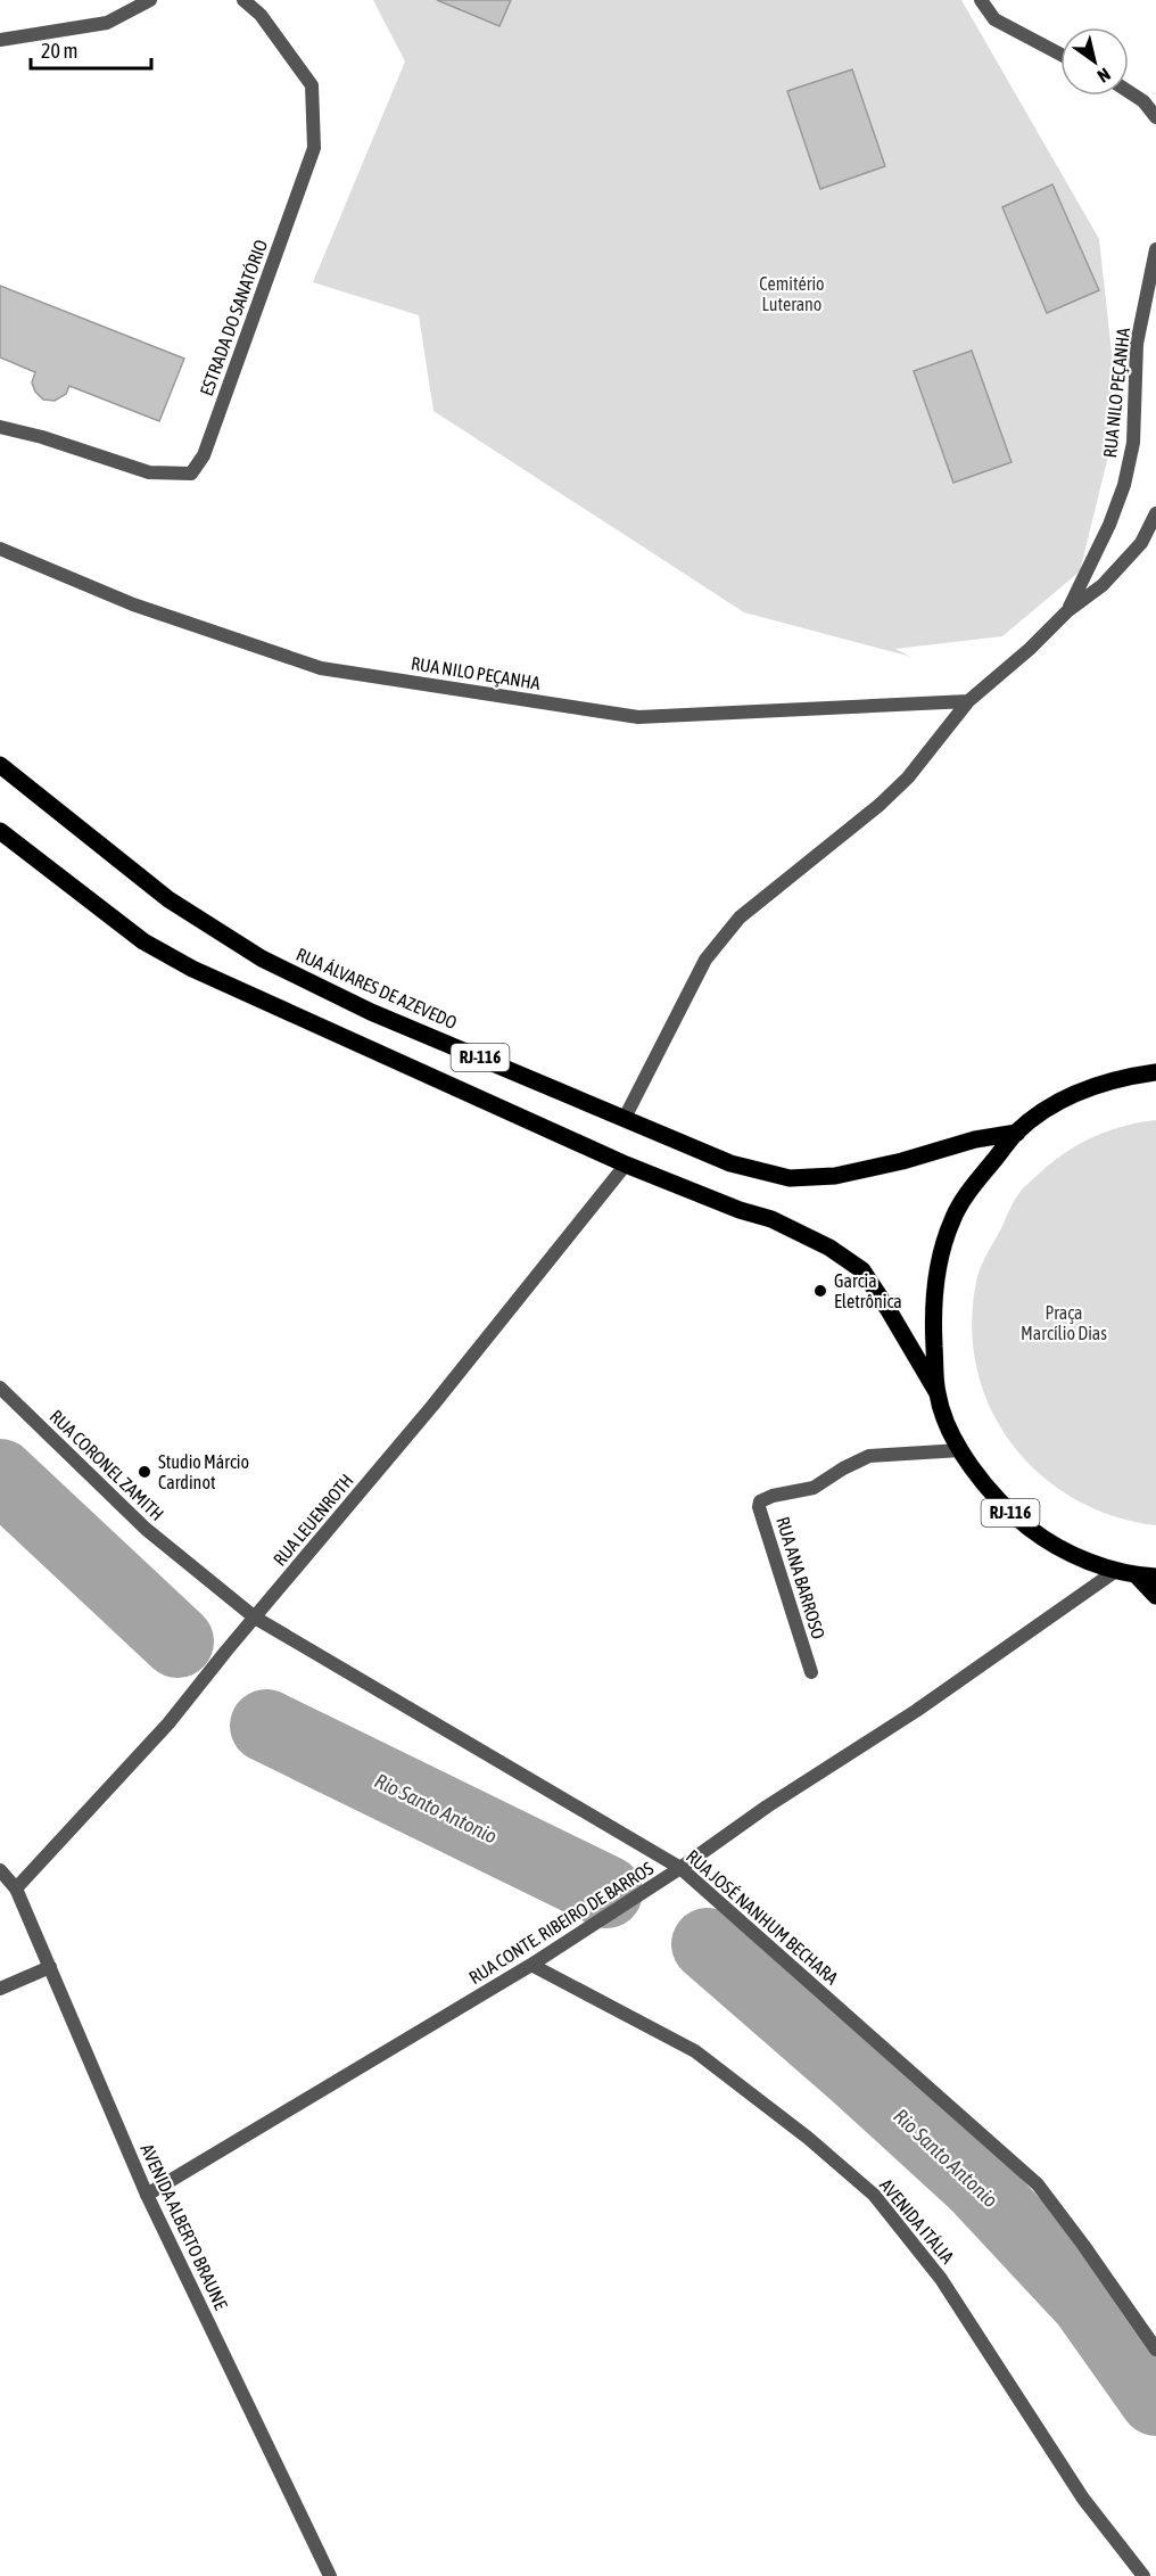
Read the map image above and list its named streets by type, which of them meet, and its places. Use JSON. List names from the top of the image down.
{
  "streets": {
    "main road": ["RUA ÁLVARES DE AZEVEDO", "RJ-116"],
    "street": [
      "ESTRADA DO SANATÓRIO",
      "RUA NILO PEÇANHA",
      "RUA CORONEL ZAMITH",
      "RUA LEUENROTH",
      "RUA ANA BARROSO",
      "RUA JOSÉ NANHUM BECHARA",
      "RUA CONTE. RIBEIRO DE BARROS",
      "AVENIDA ITÁLIA",
      "AVENIDA ALBERTO BRAUNE"
    ]
  },
  "crossings": [
    ["RUA NILO PEÇANHA", "RUA ÁLVARES DE AZEVEDO"],
    ["RUA ÁLVARES DE AZEVEDO", "RJ-116"],
    ["RJ-116", "RUA LEUENROTH"],
    ["RJ-116", "RUA ANA BARROSO"],
    ["RJ-116", "RUA CONTE. RIBEIRO DE BARROS"],
    ["RUA CORONEL ZAMITH", "RUA LEUENROTH"],
    ["RUA CORONEL ZAMITH", "RUA JOSÉ NANHUM BECHARA"],
    ["RUA LEUENROTH", "RUA JOSÉ NANHUM BECHARA"],
    ["RUA LEUENROTH", "AVENIDA ALBERTO BRAUNE"],
    ["RUA JOSÉ NANHUM BECHARA", "RUA CONTE. RIBEIRO DE BARROS"],
    ["RUA CONTE. RIBEIRO DE BARROS", "AVENIDA ITÁLIA"],
    ["RUA CONTE. RIBEIRO DE BARROS", "AVENIDA ALBERTO BRAUNE"]
  ],
  "water": ["Rio Santo Antonio"],
  "parks": ["Cemitério Luterano", "Praça Marcílio Dias"],
  "places": ["Garcia Eletrônica", "Studio Márcio Cardinot"],
  "scale_bar": "20 m",
  "north": "bottom right"
}
